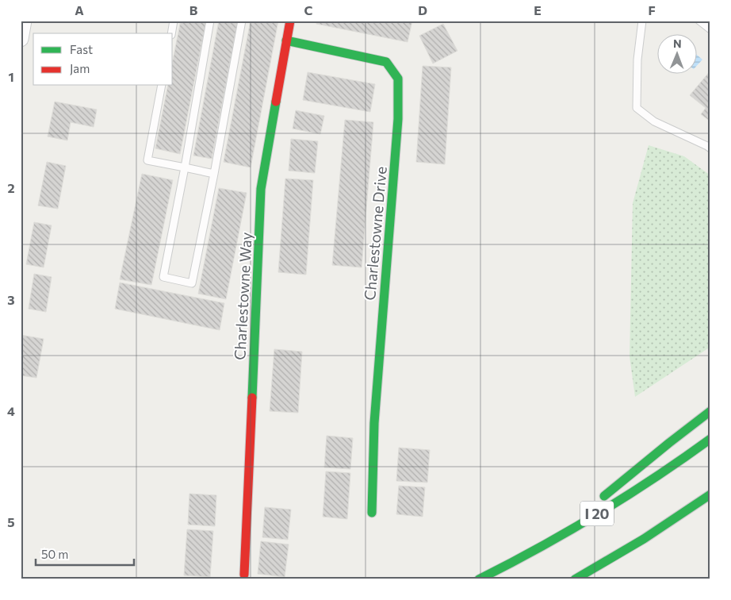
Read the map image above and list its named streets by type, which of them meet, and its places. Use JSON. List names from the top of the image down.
{
  "streets": {
    "main road": ["Charlestowne Drive", "Charlestowne Way", "I 20"]
  },
  "crossings": [
    ["Charlestowne Drive", "Charlestowne Way"]
  ],
  "legend": ["Fast", "Jam"],
  "scale_bar": "50 m",
  "north": "top",
  "grid": {
    "columns": [
      "A",
      "B",
      "C",
      "D",
      "E",
      "F"
    ],
    "rows": [
      "1",
      "2",
      "3",
      "4",
      "5"
    ]
  }
}
